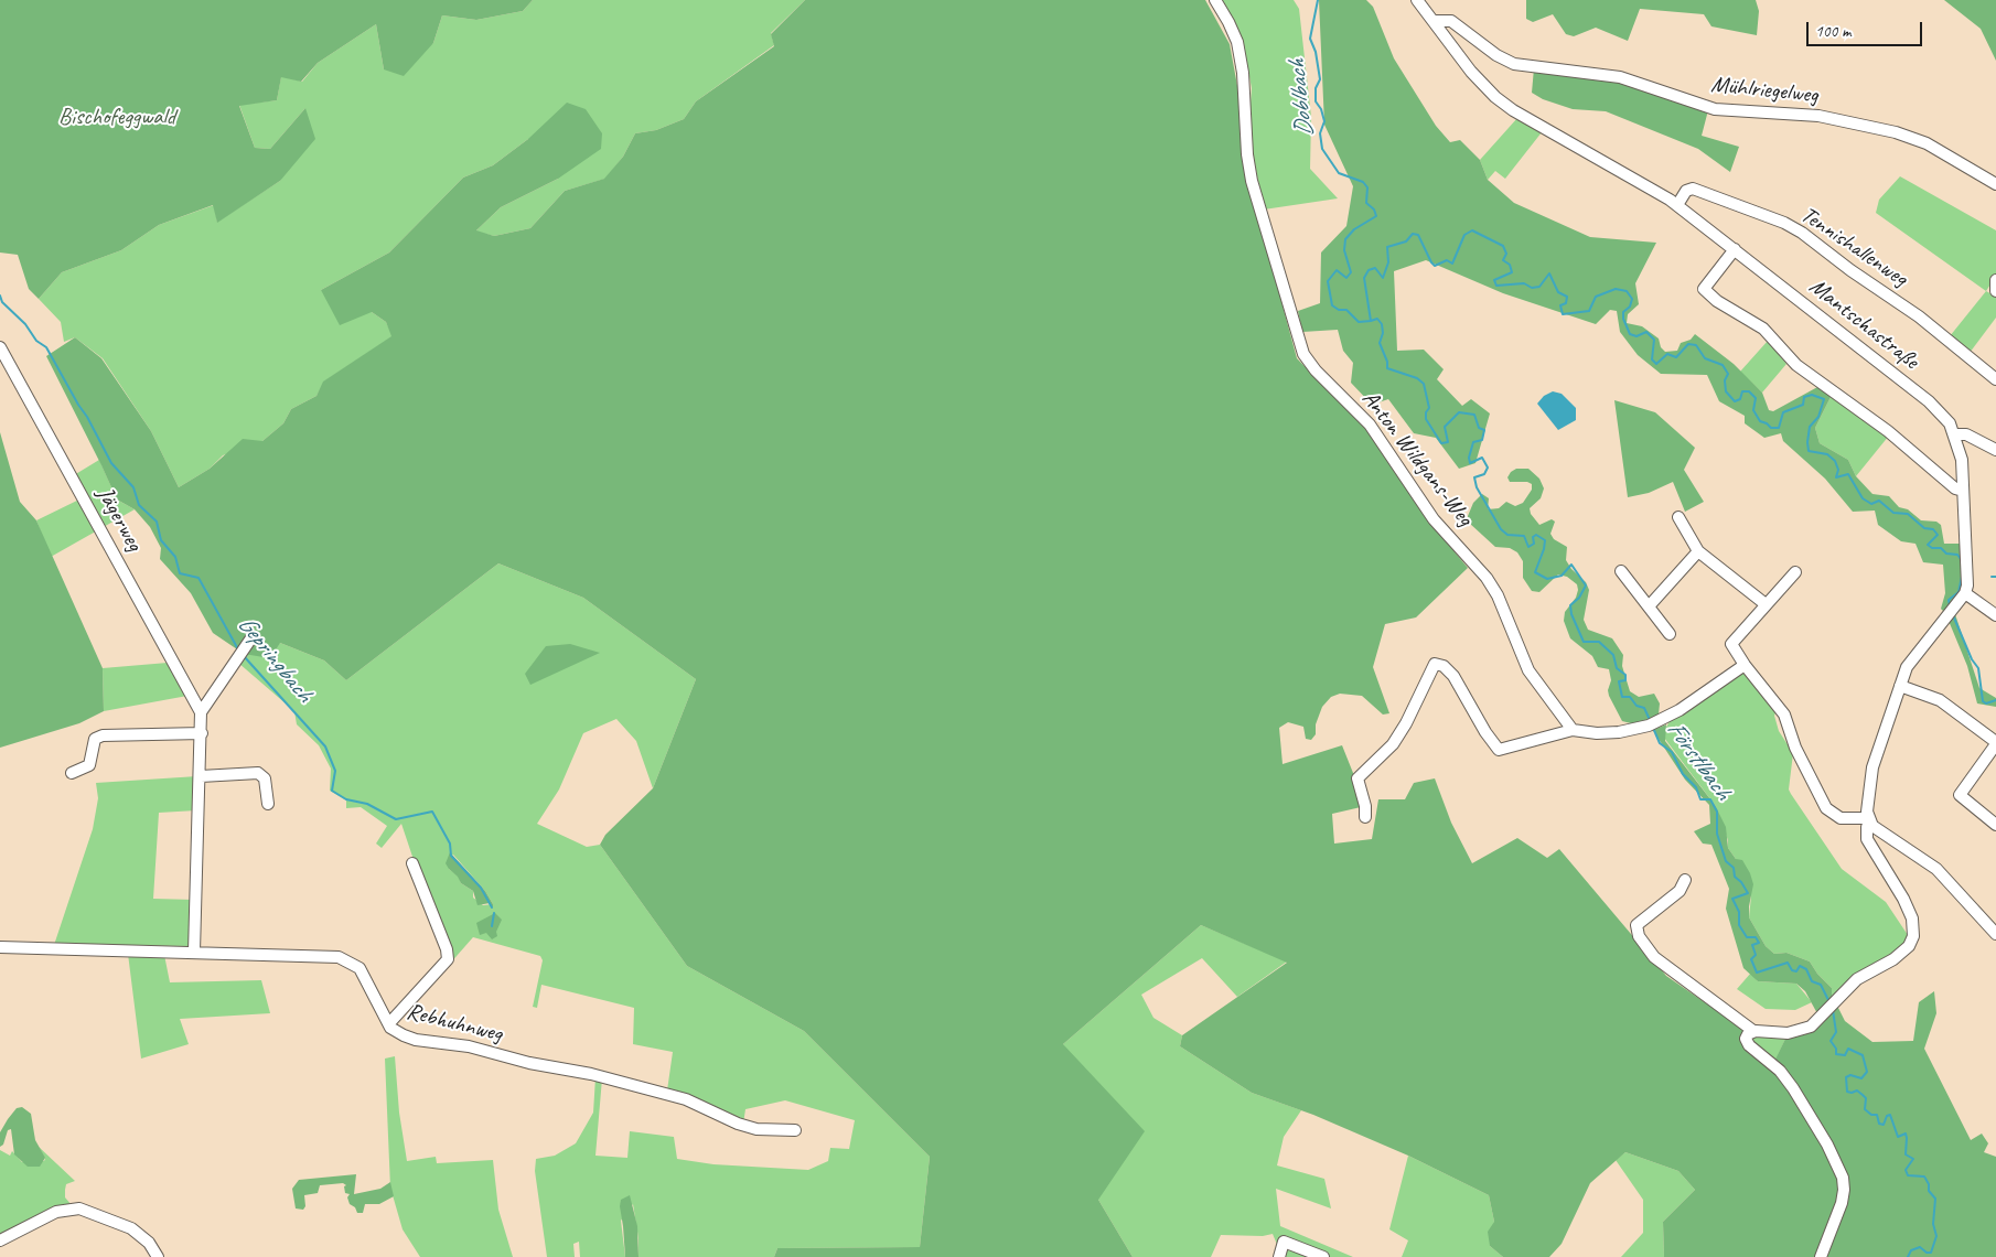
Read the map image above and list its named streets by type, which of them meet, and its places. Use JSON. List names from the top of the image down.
{
  "streets": {
    "street": [
      "Mühlriegelweg",
      "Tennishallenweg",
      "Mantschastraße",
      "Anton Wildgans-Weg",
      "Jägerweg",
      "Rebhuhnweg"
    ]
  },
  "crossings": [
    ["Mühlriegelweg", "Mantschastraße"],
    ["Tennishallenweg", "Mantschastraße"],
    ["Jägerweg", "Rebhuhnweg"]
  ],
  "water": ["Doblbach", "Gepringbach", "Förstlbach"],
  "parks": ["Bischofeggwald"],
  "scale_bar": "100 m"
}
